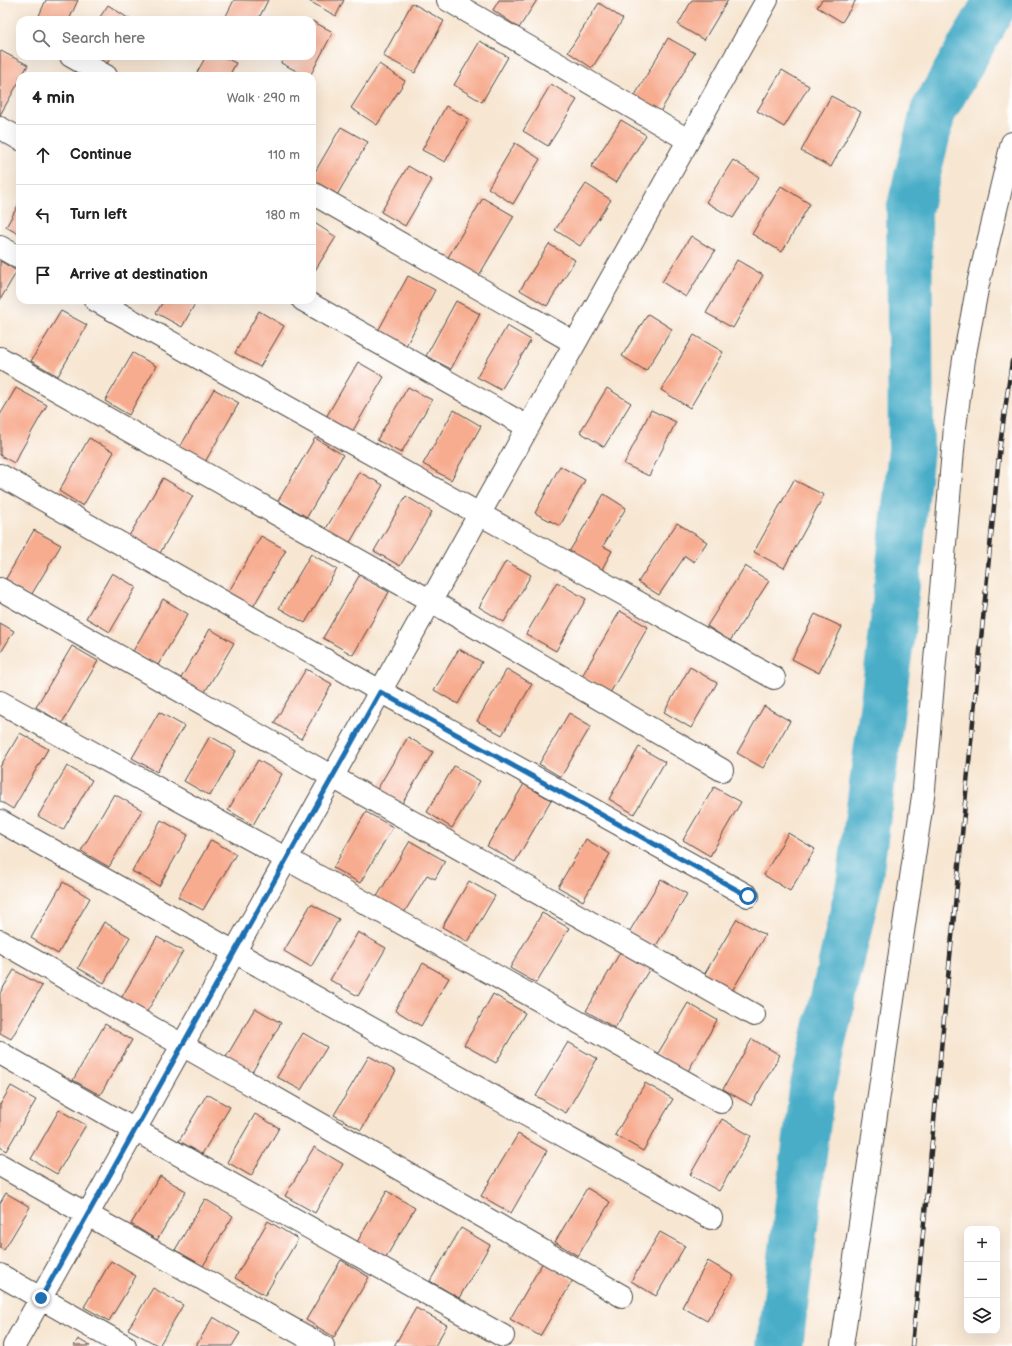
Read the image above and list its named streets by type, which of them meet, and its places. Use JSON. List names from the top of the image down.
{
  "page": {
    "search": "Search here",
    "heading": ["4 min", "Walk · 290 m"],
    "list": [
      ["Continue", "110 m"],
      ["Turn left", "180 m"],
      "Arrive at destination"
    ],
    "map_buttons": ["+", "−"]
  }
}
